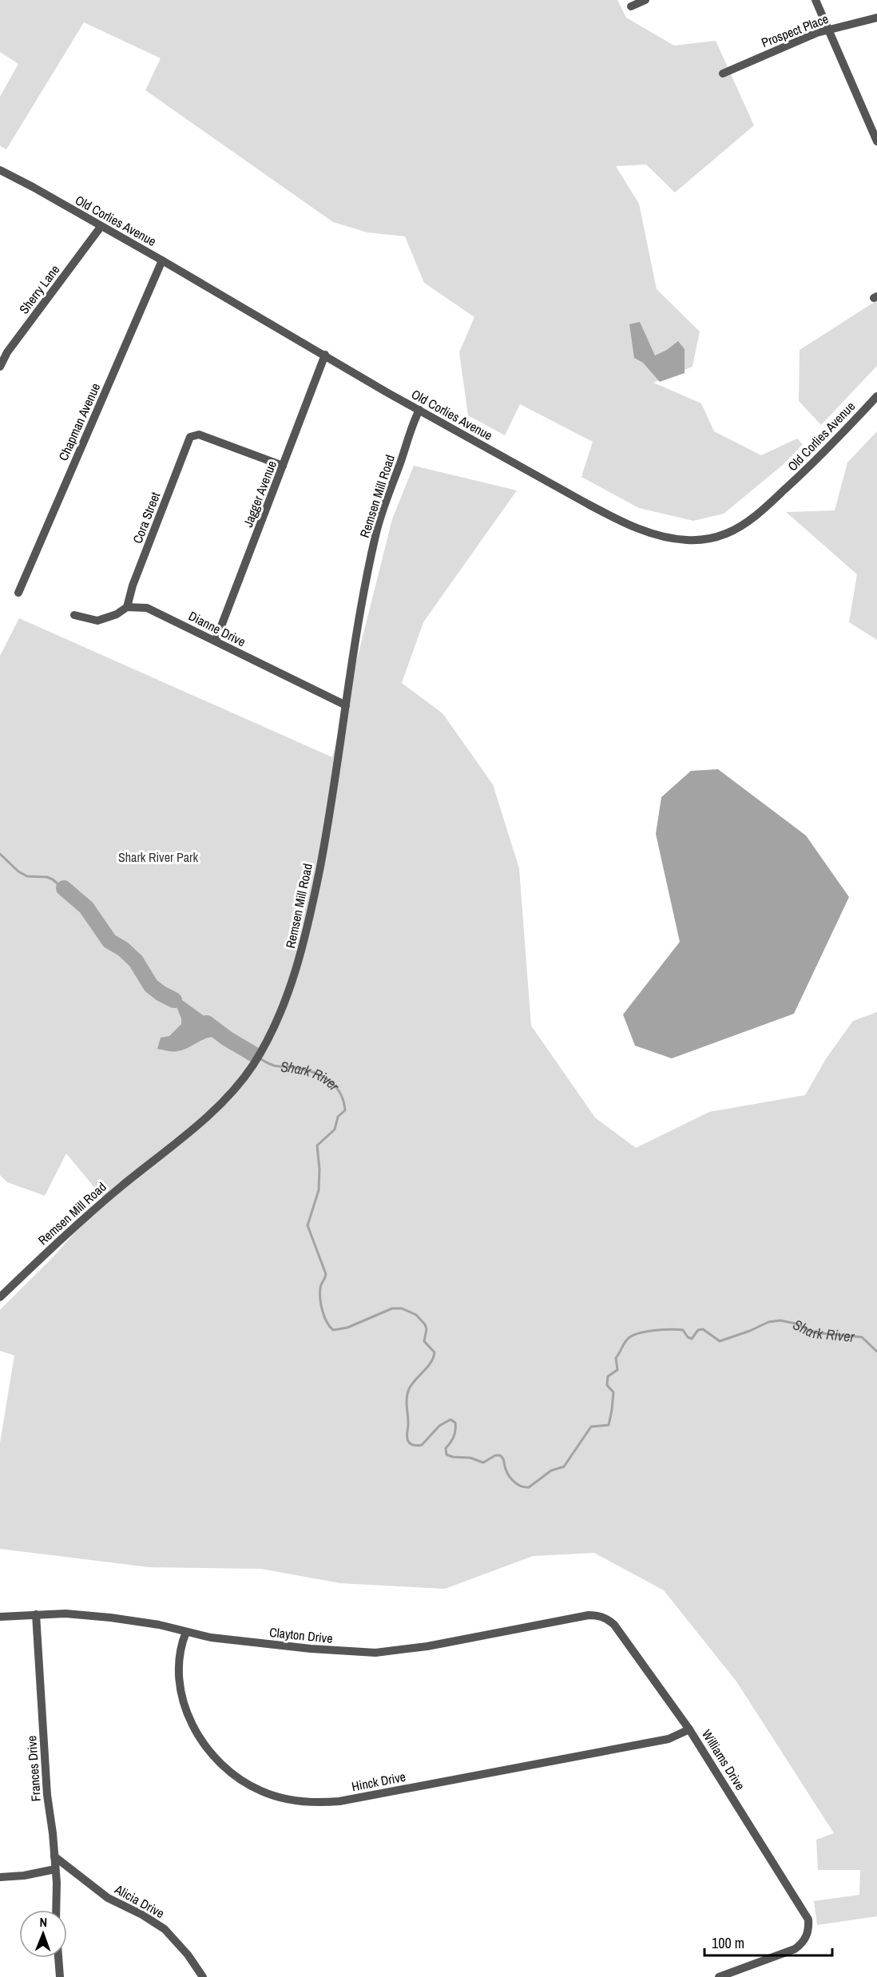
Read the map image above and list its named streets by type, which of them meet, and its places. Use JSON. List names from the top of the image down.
{
  "streets": {
    "street": [
      "Prospect Place",
      "Old Corlies Avenue",
      "Sherry Lane",
      "Chapman Avenue",
      "Jagger Avenue",
      "Remsen Mill Road",
      "Cora Street",
      "Dianne Drive",
      "Clayton Drive",
      "Williams Drive",
      "Frances Drive",
      "Hinck Drive",
      "Alicia Drive"
    ]
  },
  "crossings": [
    ["Old Corlies Avenue", "Sherry Lane"],
    ["Old Corlies Avenue", "Chapman Avenue"],
    ["Old Corlies Avenue", "Jagger Avenue"],
    ["Old Corlies Avenue", "Remsen Mill Road"],
    ["Jagger Avenue", "Cora Street"],
    ["Jagger Avenue", "Dianne Drive"],
    ["Remsen Mill Road", "Dianne Drive"],
    ["Cora Street", "Dianne Drive"],
    ["Clayton Drive", "Williams Drive"],
    ["Clayton Drive", "Frances Drive"],
    ["Clayton Drive", "Hinck Drive"],
    ["Williams Drive", "Hinck Drive"],
    ["Frances Drive", "Alicia Drive"]
  ],
  "water": ["Shark River"],
  "parks": ["Shark River Park"],
  "scale_bar": "100 m",
  "north": "top"
}
